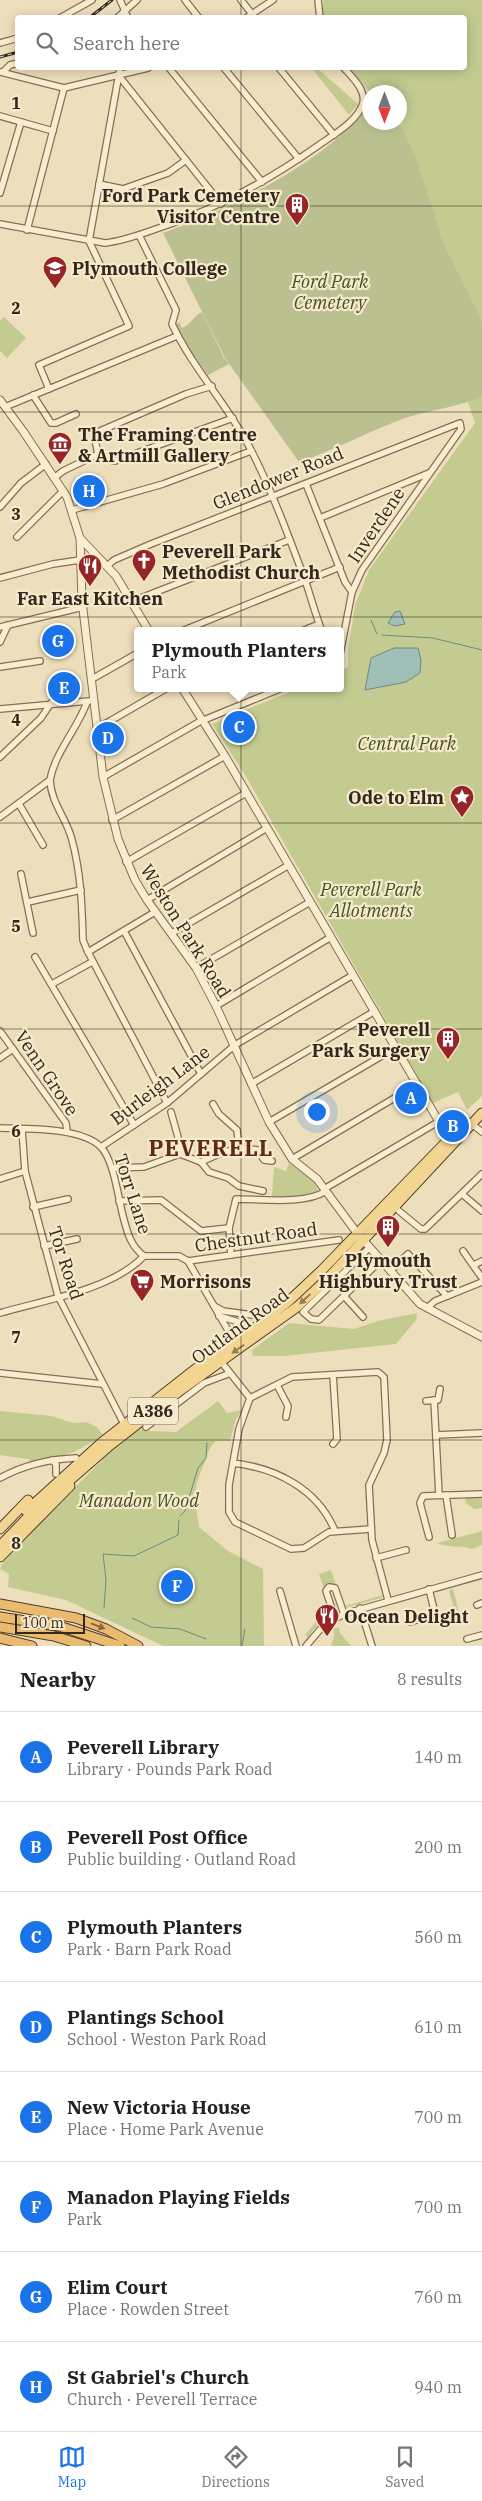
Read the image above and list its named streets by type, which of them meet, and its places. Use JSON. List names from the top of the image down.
{
  "streets": {
    "main road": ["Outland Road", "A386"],
    "street": [
      "Glendower Road",
      "Inverdene",
      "Weston Park Road",
      "Venn Grove",
      "Burleigh Lane",
      "Torr Lane",
      "Chestnut Road",
      "Tor Road"
    ]
  },
  "crossings": [
    ["Glendower Road", "Inverdene"],
    ["Weston Park Road", "Burleigh Lane"],
    ["Weston Park Road", "Outland Road"],
    ["Venn Grove", "Torr Lane"],
    ["Burleigh Lane", "Torr Lane"],
    ["Torr Lane", "Chestnut Road"],
    ["Torr Lane", "Tor Road"],
    ["Tor Road", "Outland Road"]
  ],
  "districts": ["PEVERELL"],
  "parks": [
    "Ford Park Cemetery",
    "Central Park",
    "Peverell Park Allotments",
    "Manadon Wood"
  ],
  "places": {
    "building": ["Ford Park Cemetery Visitor Centre", "Peverell Park Surgery", "Plymouth Highbury Trust"],
    "school or university": ["Plymouth College"],
    "museum": ["The Framing Centre & Artmill Gallery"],
    "church": ["Peverell Park Methodist Church"],
    "restaurant": ["Far East Kitchen", "Ocean Delight"],
    "place": ["Ode to Elm"],
    "supermarket": ["Morrisons"]
  },
  "scale_bar": "100 m",
  "north": "bottom",
  "page": {
    "search": "Search here",
    "pins": [
      "H",
      "G",
      "E",
      "C",
      "D",
      "A",
      "B",
      "F"
    ],
    "popup": ["Plymouth Planters", "Park"],
    "scale": "100 m",
    "heading": ["Nearby", "8 results"],
    "list": [
      {
        "mark": "A",
        "name": "Peverell Library",
        "note": "Library · Pounds Park Road",
        "value": "140 m"
      },
      {
        "mark": "B",
        "name": "Peverell Post Office",
        "note": "Public building · Outland Road",
        "value": "200 m"
      },
      {
        "mark": "C",
        "name": "Plymouth Planters",
        "note": "Park · Barn Park Road",
        "value": "560 m"
      },
      {
        "mark": "D",
        "name": "Plantings School",
        "note": "School · Weston Park Road",
        "value": "610 m"
      },
      {
        "mark": "E",
        "name": "New Victoria House",
        "note": "Place · Home Park Avenue",
        "value": "700 m"
      },
      {
        "mark": "F",
        "name": "Manadon Playing Fields",
        "note": "Park",
        "value": "700 m"
      },
      {
        "mark": "G",
        "name": "Elim Court",
        "note": "Place · Rowden Street",
        "value": "760 m"
      },
      {
        "mark": "H",
        "name": "St Gabriel's Church",
        "note": "Church · Peverell Terrace",
        "value": "940 m"
      }
    ],
    "nav": ["Map", "Directions", "Saved"]
  },
  "grid": {
    "rows": [
      "1",
      "2",
      "3",
      "4",
      "5",
      "6",
      "7",
      "8"
    ]
  }
}
